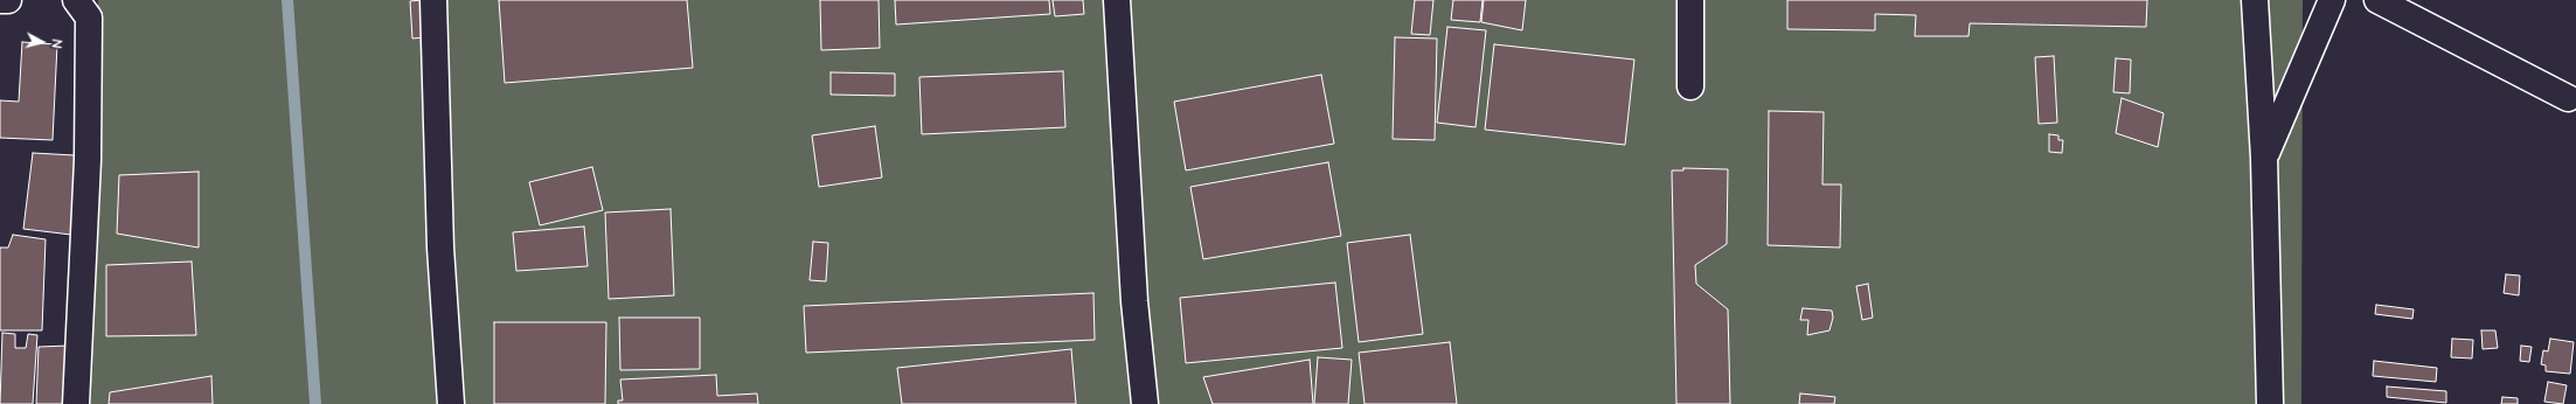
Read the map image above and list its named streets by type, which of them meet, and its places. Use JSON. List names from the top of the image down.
{
  "north": "right"
}
